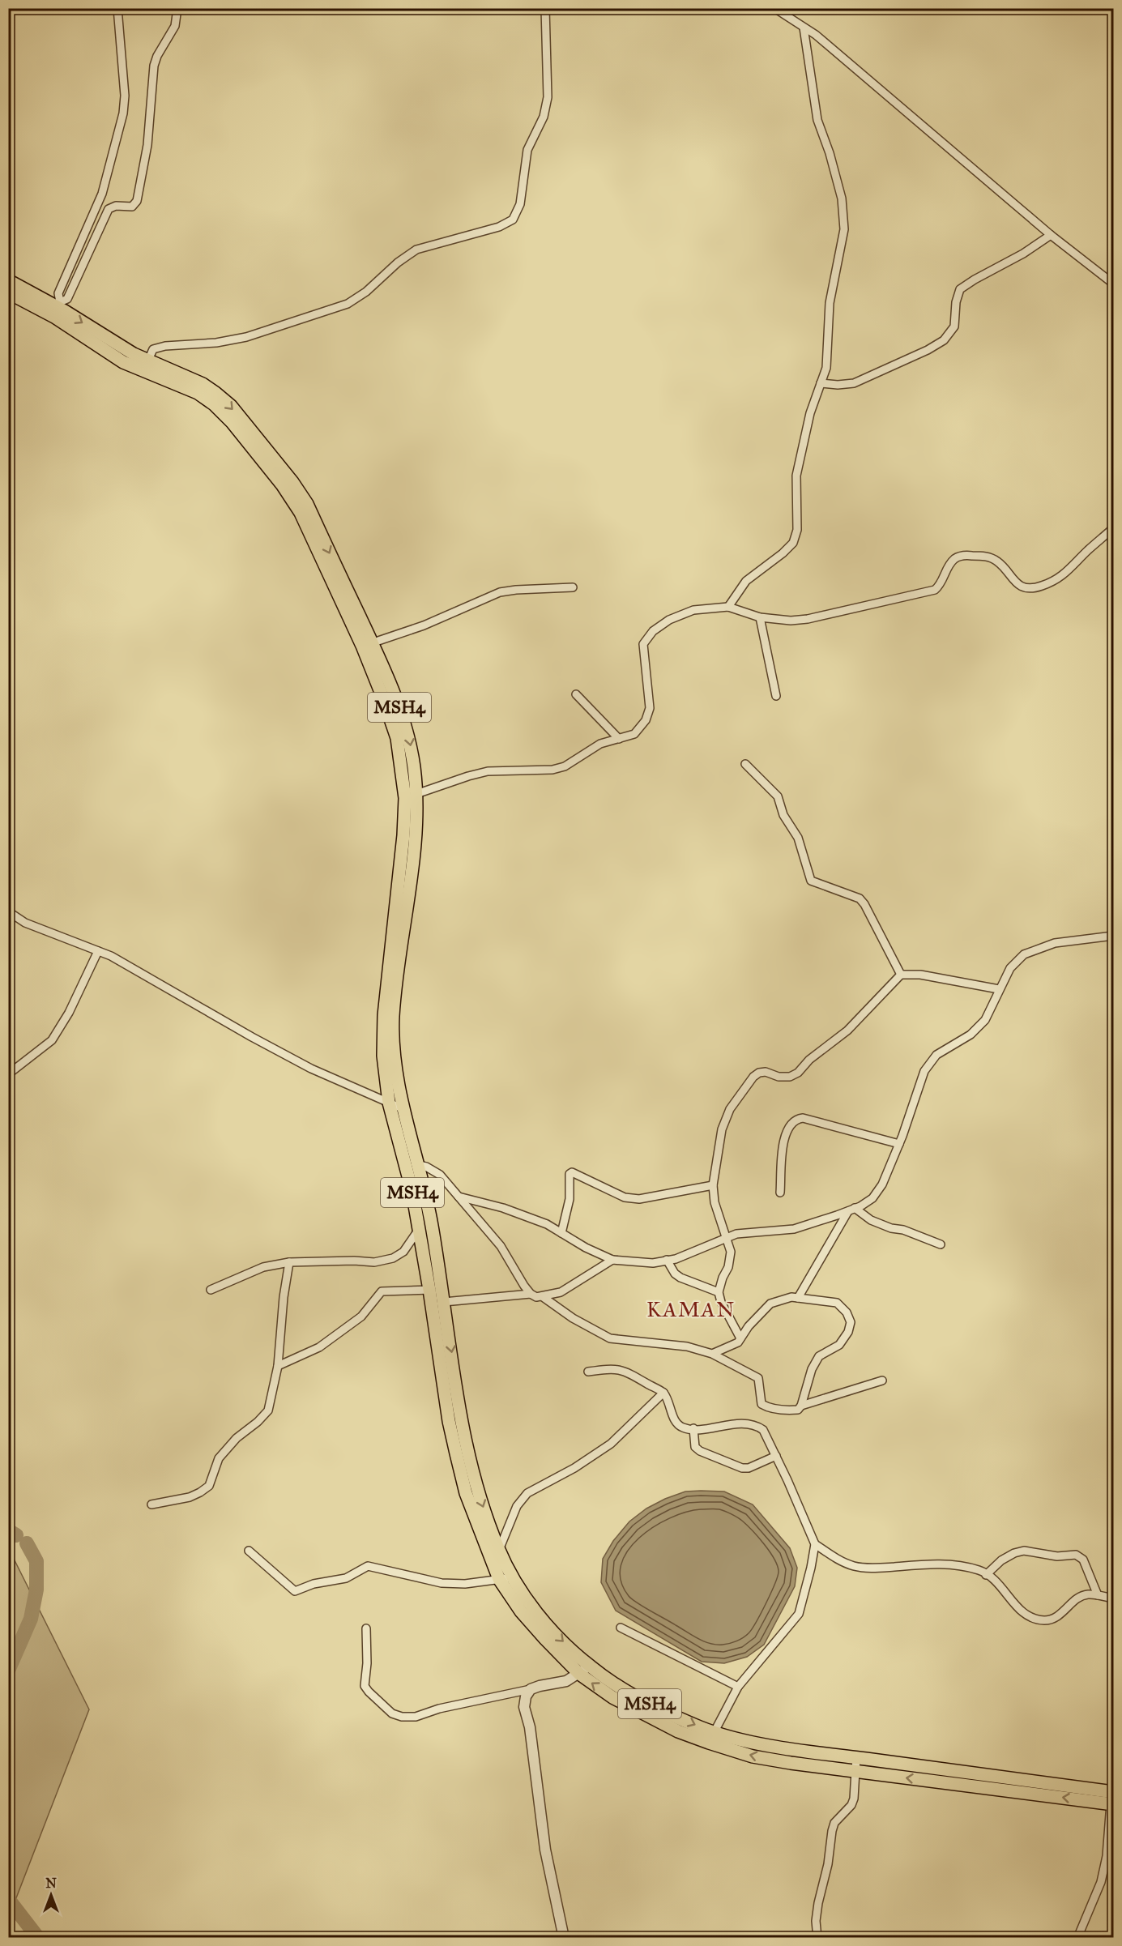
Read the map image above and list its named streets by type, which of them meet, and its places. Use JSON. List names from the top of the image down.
{
  "streets": {
    "main road": ["MSH4"]
  },
  "districts": ["KAMAN"],
  "north": "top"
}
